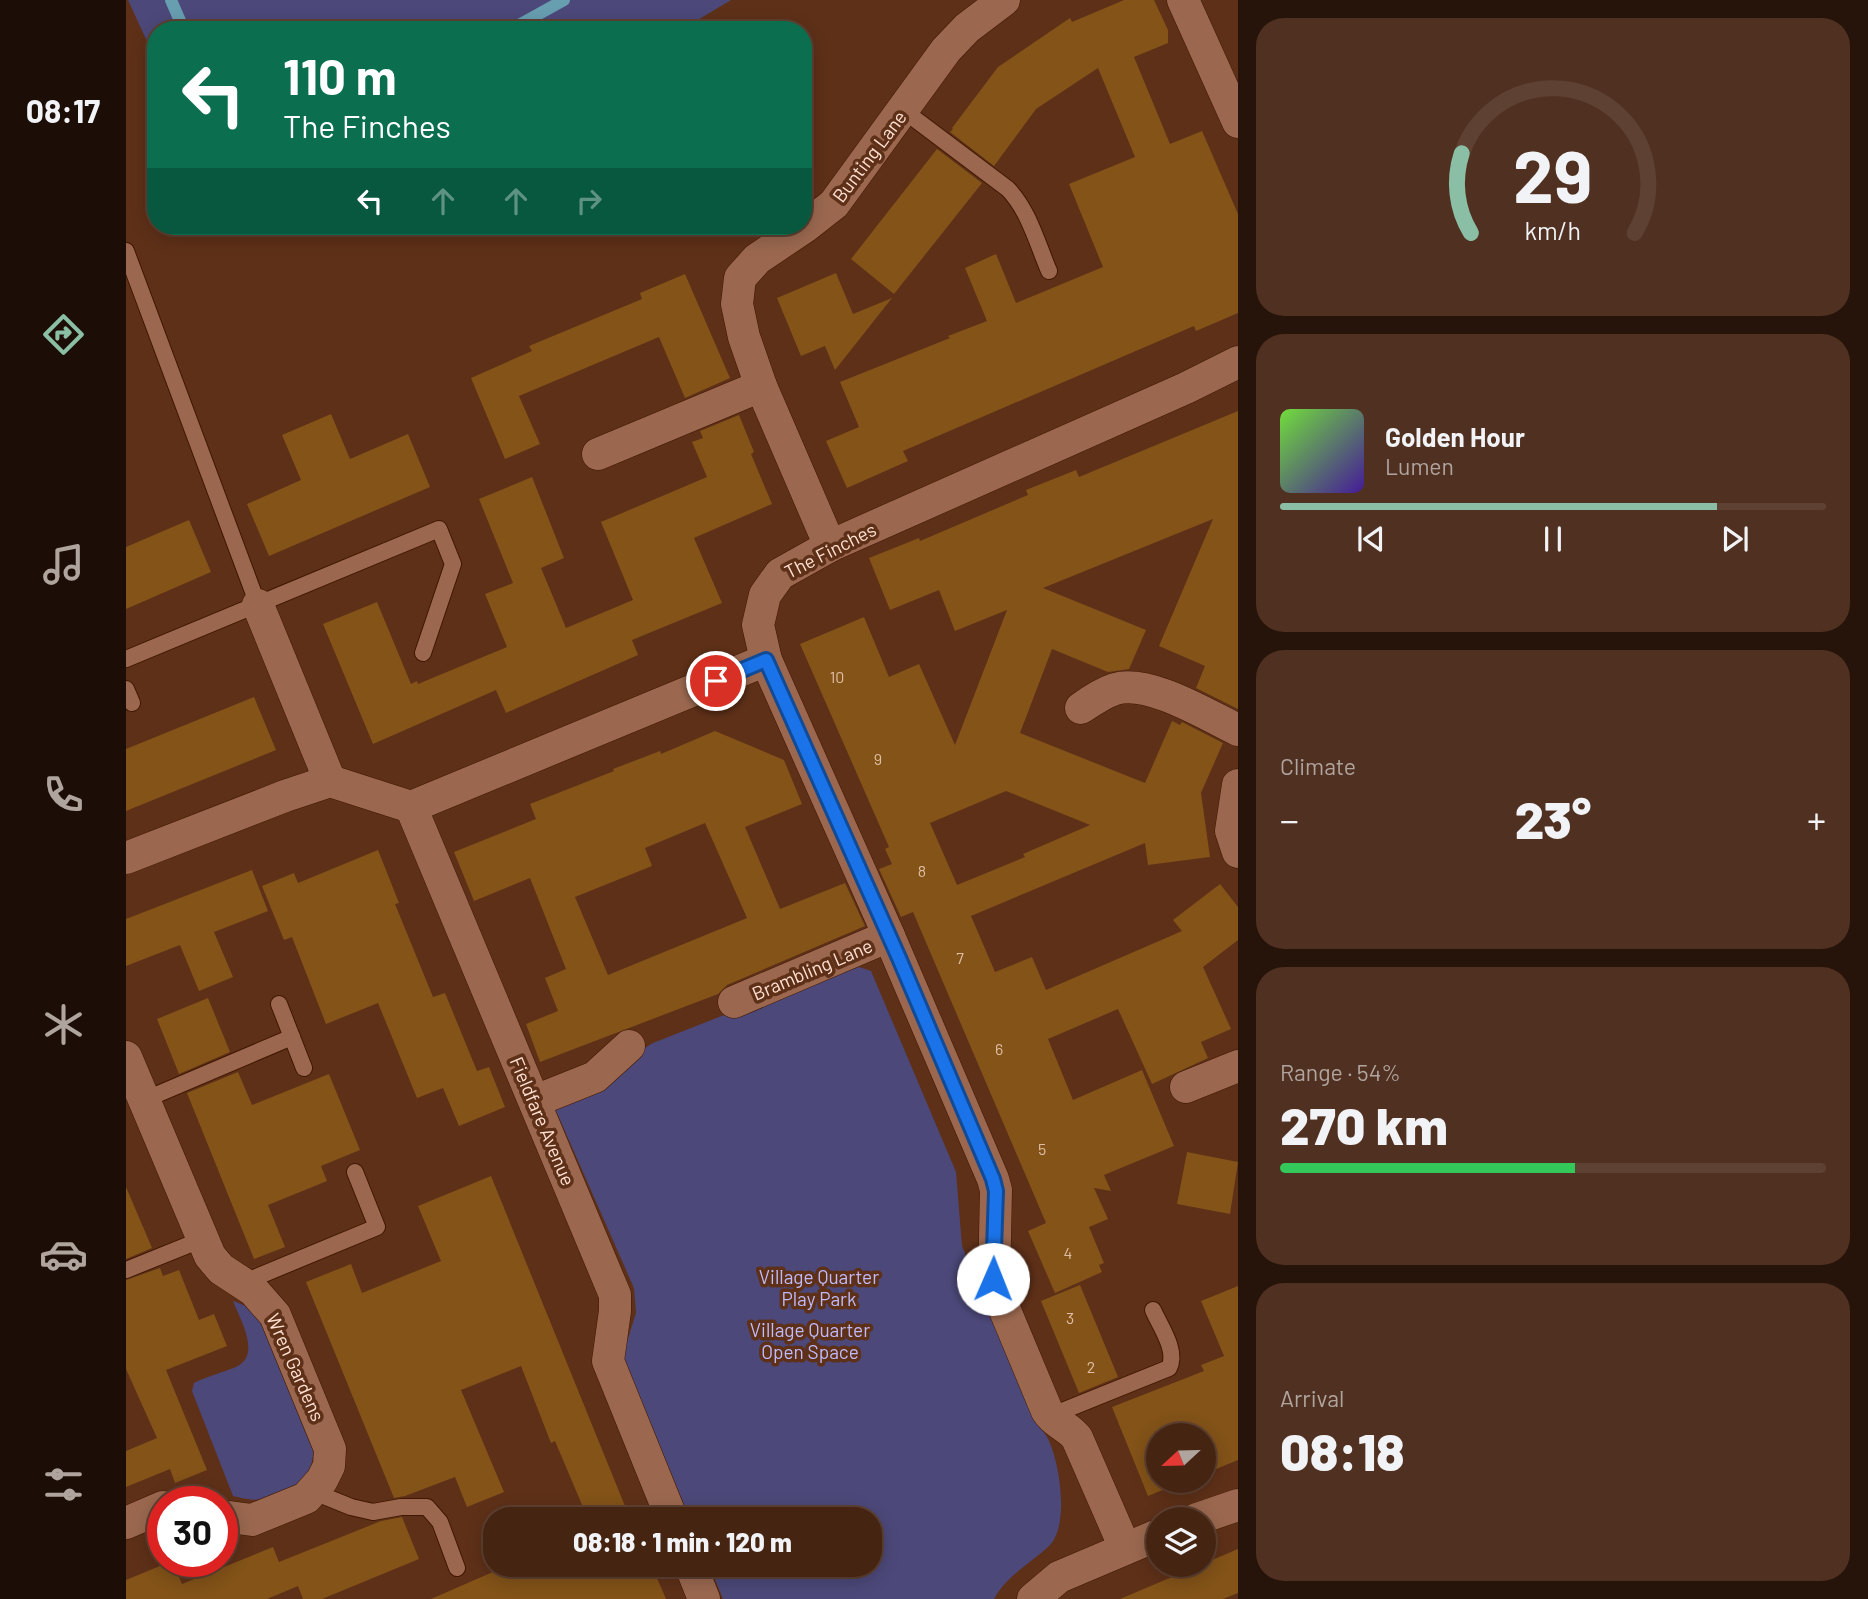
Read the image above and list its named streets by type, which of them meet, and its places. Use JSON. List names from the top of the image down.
{
  "streets": {
    "street": [
      "Bunting Lane",
      "The Finches",
      "Brambling Lane",
      "Fieldfare Avenue",
      "Wren Gardens"
    ]
  },
  "crossings": [
    ["Bunting Lane", "The Finches"],
    ["The Finches", "Brambling Lane"]
  ],
  "parks": ["Village Quarter Play Park", "Village Quarter Open Space"],
  "house_numbers": [
    "10",
    "9",
    "8",
    "7",
    "6",
    "5",
    "4",
    "3",
    "2"
  ],
  "north": "left",
  "page": {
    "tabs": "08:17",
    "turn": ["110 m", "The Finches"],
    "song": ["Golden Hour", "Lumen"],
    "tile": [
      "Climate",
      ["Range · 54%", "270 km"],
      ["Arrival", "08:18"]
    ],
    "heat": ["−", "23°", "+"],
    "limit": "30",
    "trip": "08:18 · 1 min · 120 m",
    "gauge": ["29", "km/h"]
  }
}
